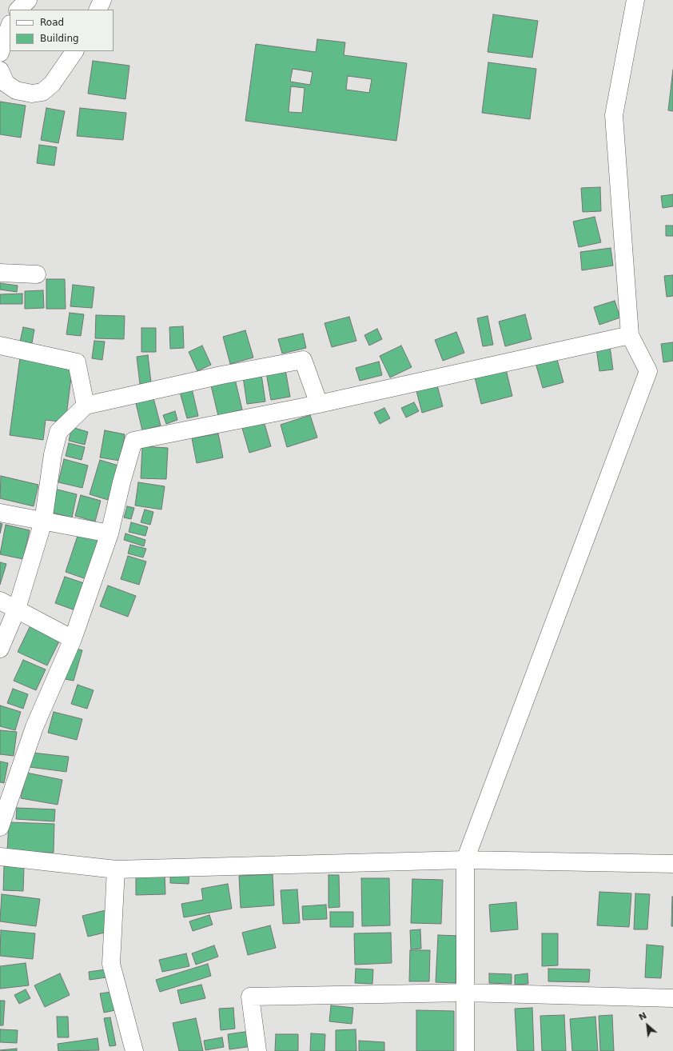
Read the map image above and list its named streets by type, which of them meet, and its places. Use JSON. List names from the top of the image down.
{
  "legend": ["Road", "Building"],
  "north": "top left"
}
